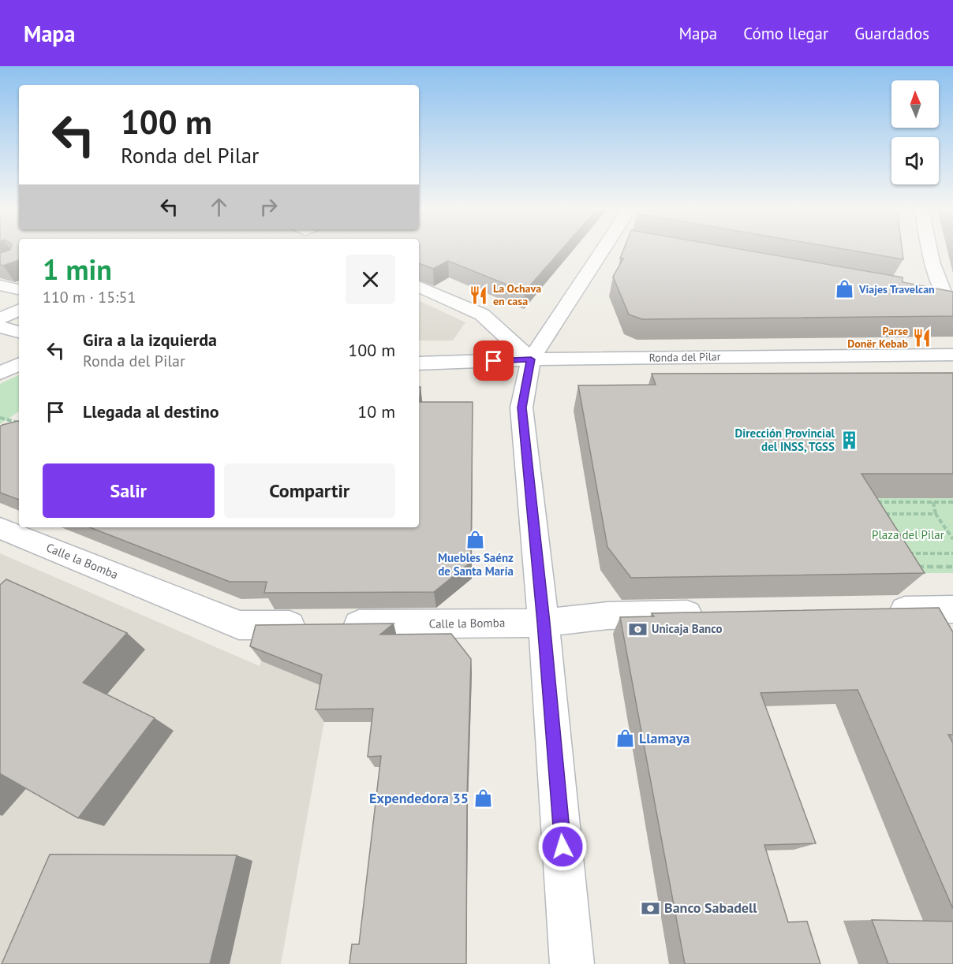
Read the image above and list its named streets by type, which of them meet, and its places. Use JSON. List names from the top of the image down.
{
  "streets": {
    "street": ["Ronda del Pilar", "Calle la Bomba"]
  },
  "parks": ["Plaza del Pilar"],
  "places": {
    "shop": [
      "Viajes Travelcan",
      "Muebles Saénz de Santa María",
      "Llamaya",
      "Expendedora 35"
    ],
    "restaurant": ["La Ochava en casa", "Parse Donër Kebab"],
    "building": ["Dirección Provincial del INSS, TGSS"],
    "bank": ["Unicaja Banco", "Banco Sabadell"]
  },
  "north": "top",
  "page": {
    "header": "Mapa",
    "nav": ["Mapa", "Cómo llegar", "Guardados"],
    "turn": ["100 m", "Ronda del Pilar"],
    "heading": ["1 min", "110 m · 15:51"],
    "list": [
      {
        "name": "Gira a la izquierda",
        "note": "Ronda del Pilar",
        "value": "100 m"
      },
      {
        "name": "Llegada al destino",
        "value": "10 m"
      }
    ],
    "buttons": ["Salir", "Compartir"]
  }
}
